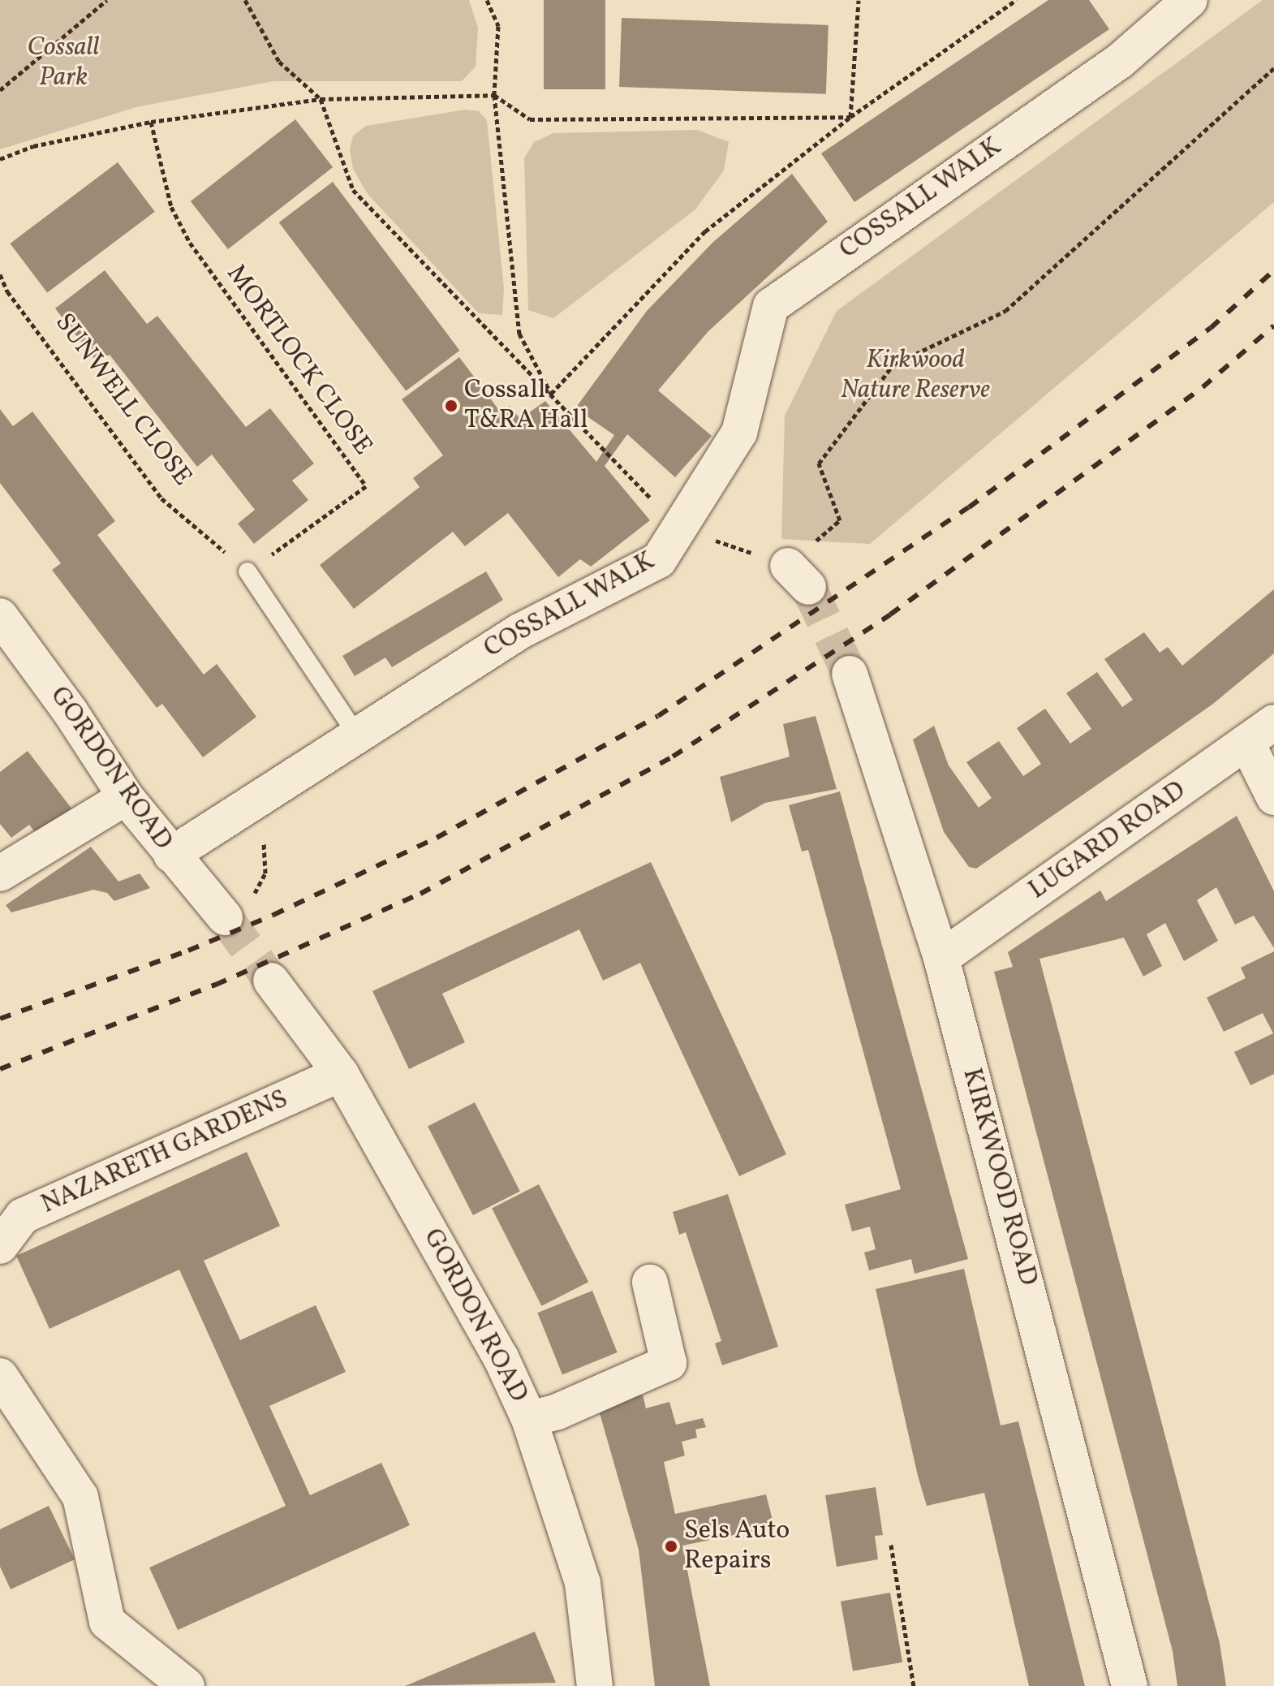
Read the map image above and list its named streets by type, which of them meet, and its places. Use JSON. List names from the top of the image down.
{
  "streets": {
    "street": [
      "COSSALL WALK",
      "GORDON ROAD",
      "LUGARD ROAD",
      "NAZARETH GARDENS",
      "KIRKWOOD ROAD"
    ],
    "path": ["MORTLOCK CLOSE", "SUNWELL CLOSE"]
  },
  "crossings": [
    ["COSSALL WALK", "GORDON ROAD"],
    ["MORTLOCK CLOSE", "SUNWELL CLOSE"],
    ["GORDON ROAD", "NAZARETH GARDENS"],
    ["LUGARD ROAD", "KIRKWOOD ROAD"]
  ],
  "parks": ["Cossall Park", "Kirkwood Nature Reserve"],
  "places": ["Cossall T&RA Hall", "Sels Auto Repairs"]
}
